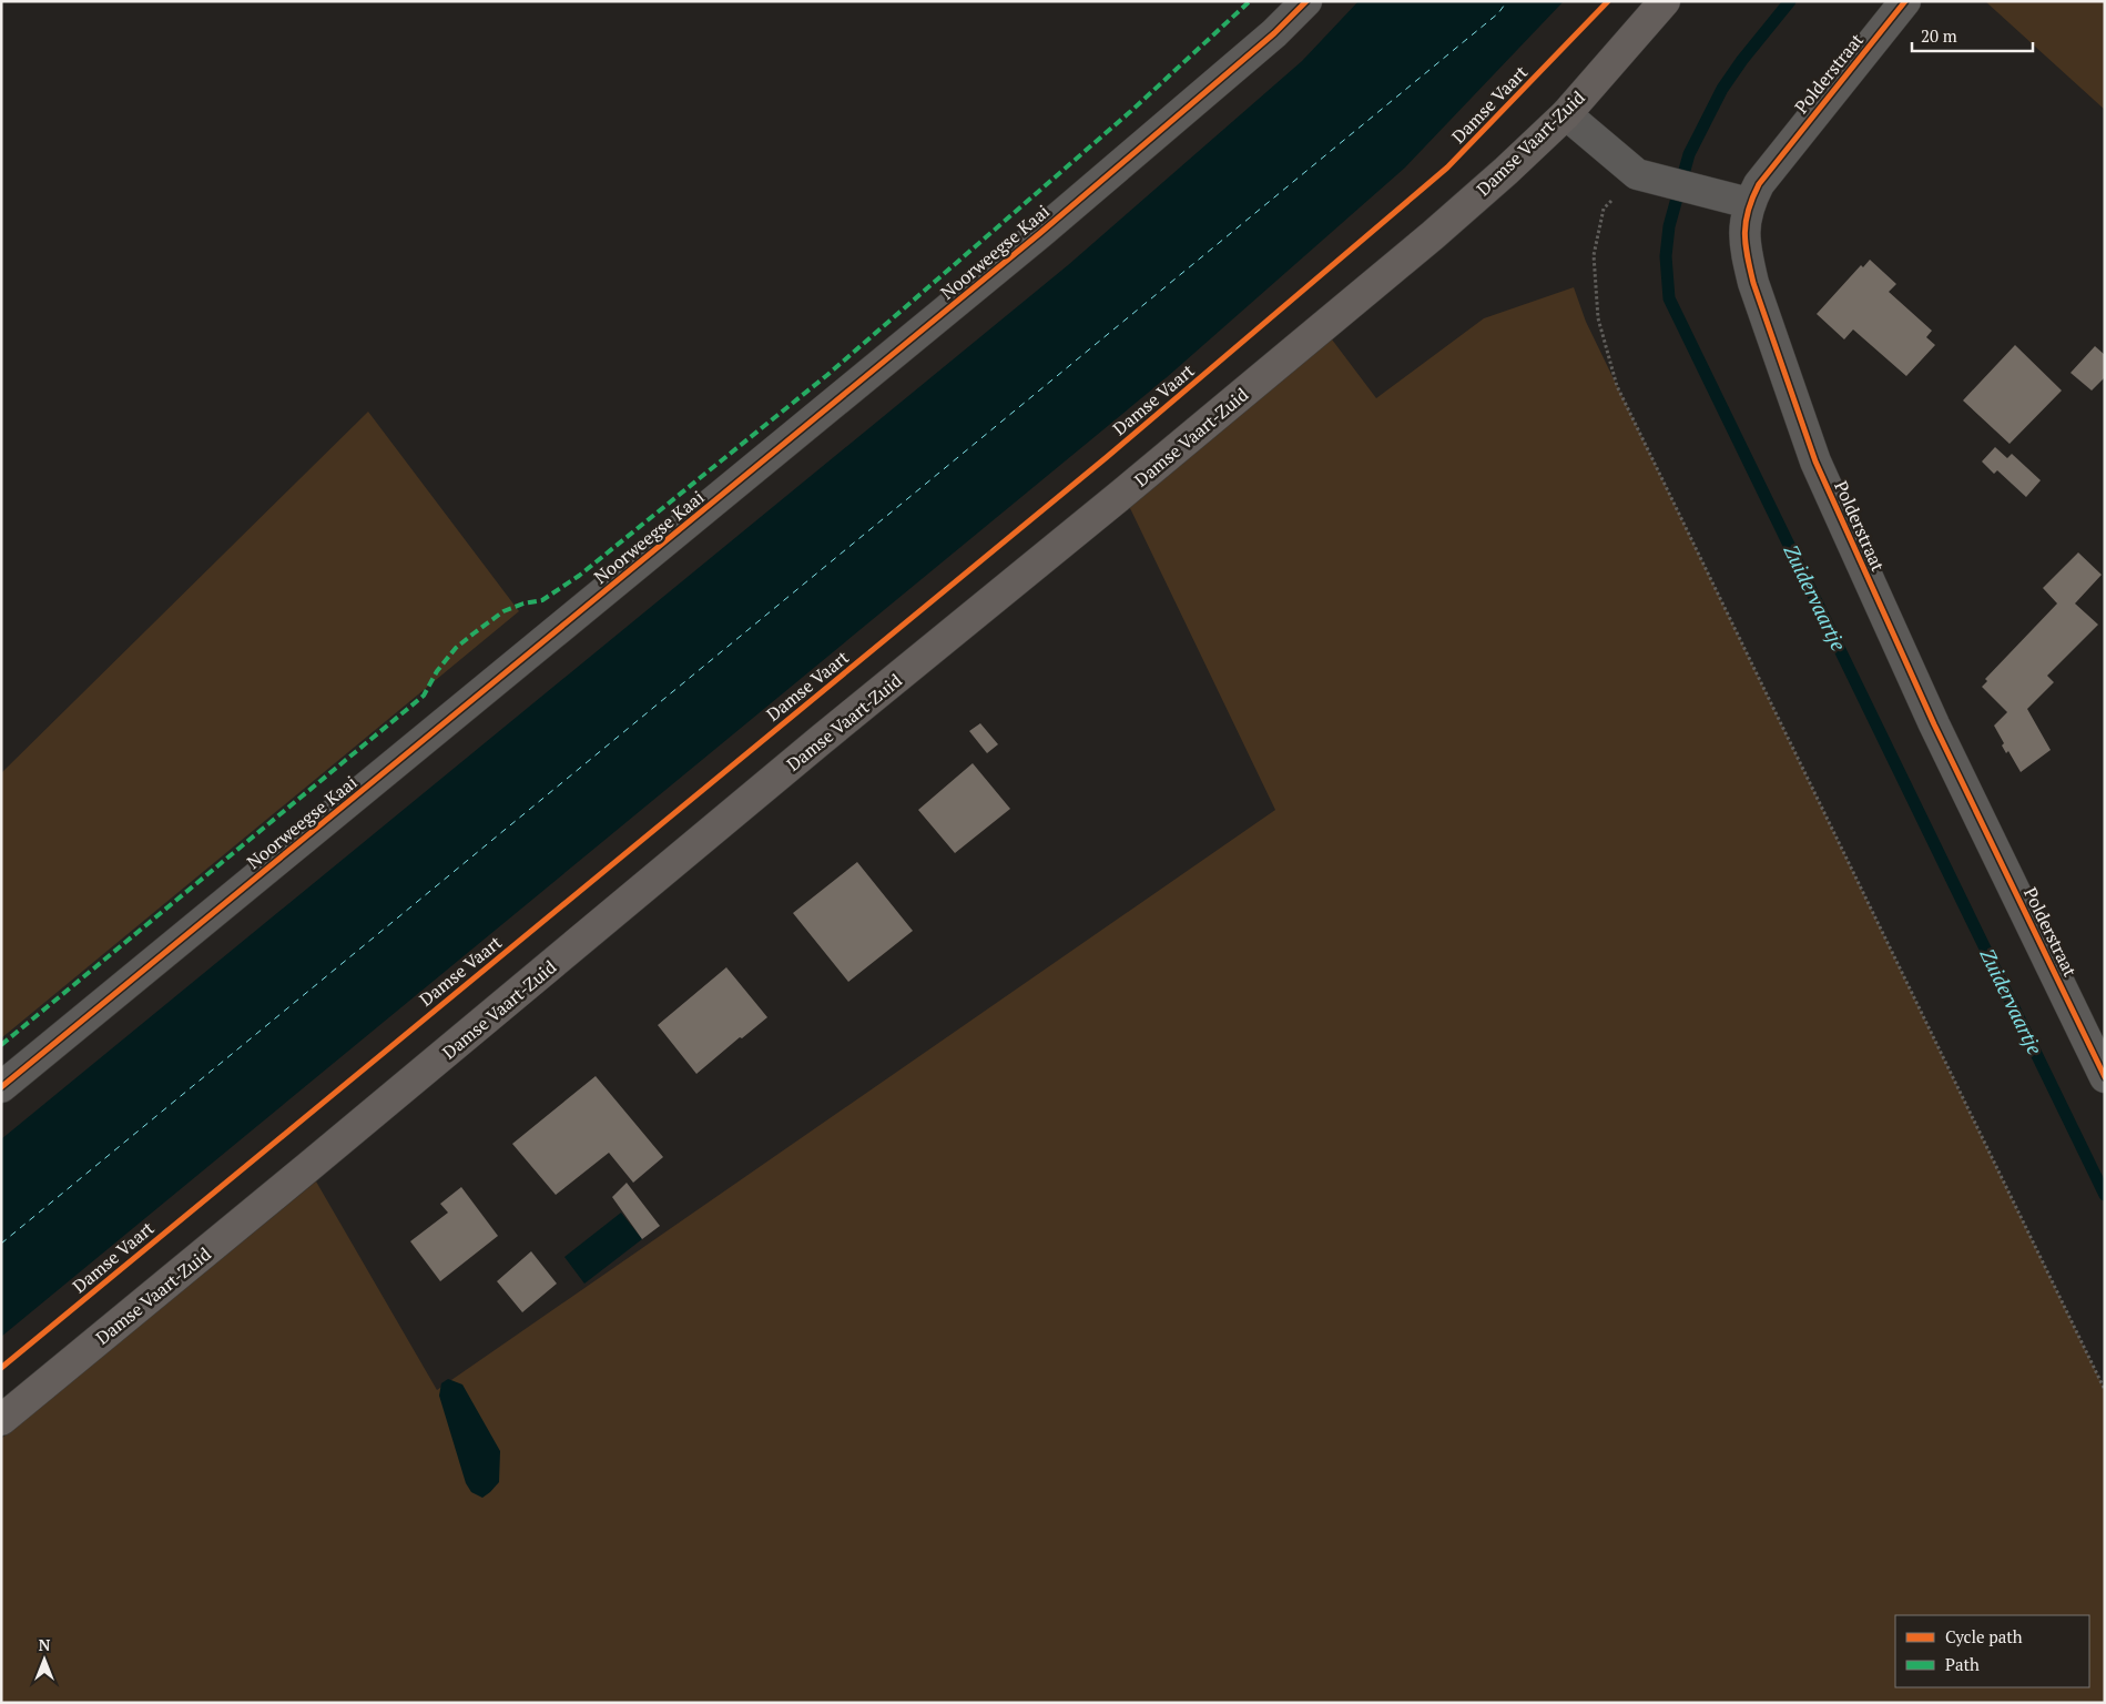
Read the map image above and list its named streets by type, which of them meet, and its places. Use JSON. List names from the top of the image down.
{
  "streets": {
    "street": ["Polderstraat", "Damse Vaart-Zuid", "Noorweegse Kaai"],
    "cycle path": ["Damse Vaart"]
  },
  "water": ["Zuidervaartje"],
  "legend": ["Cycle path", "Path"],
  "scale_bar": "20 m",
  "north": "top"
}
